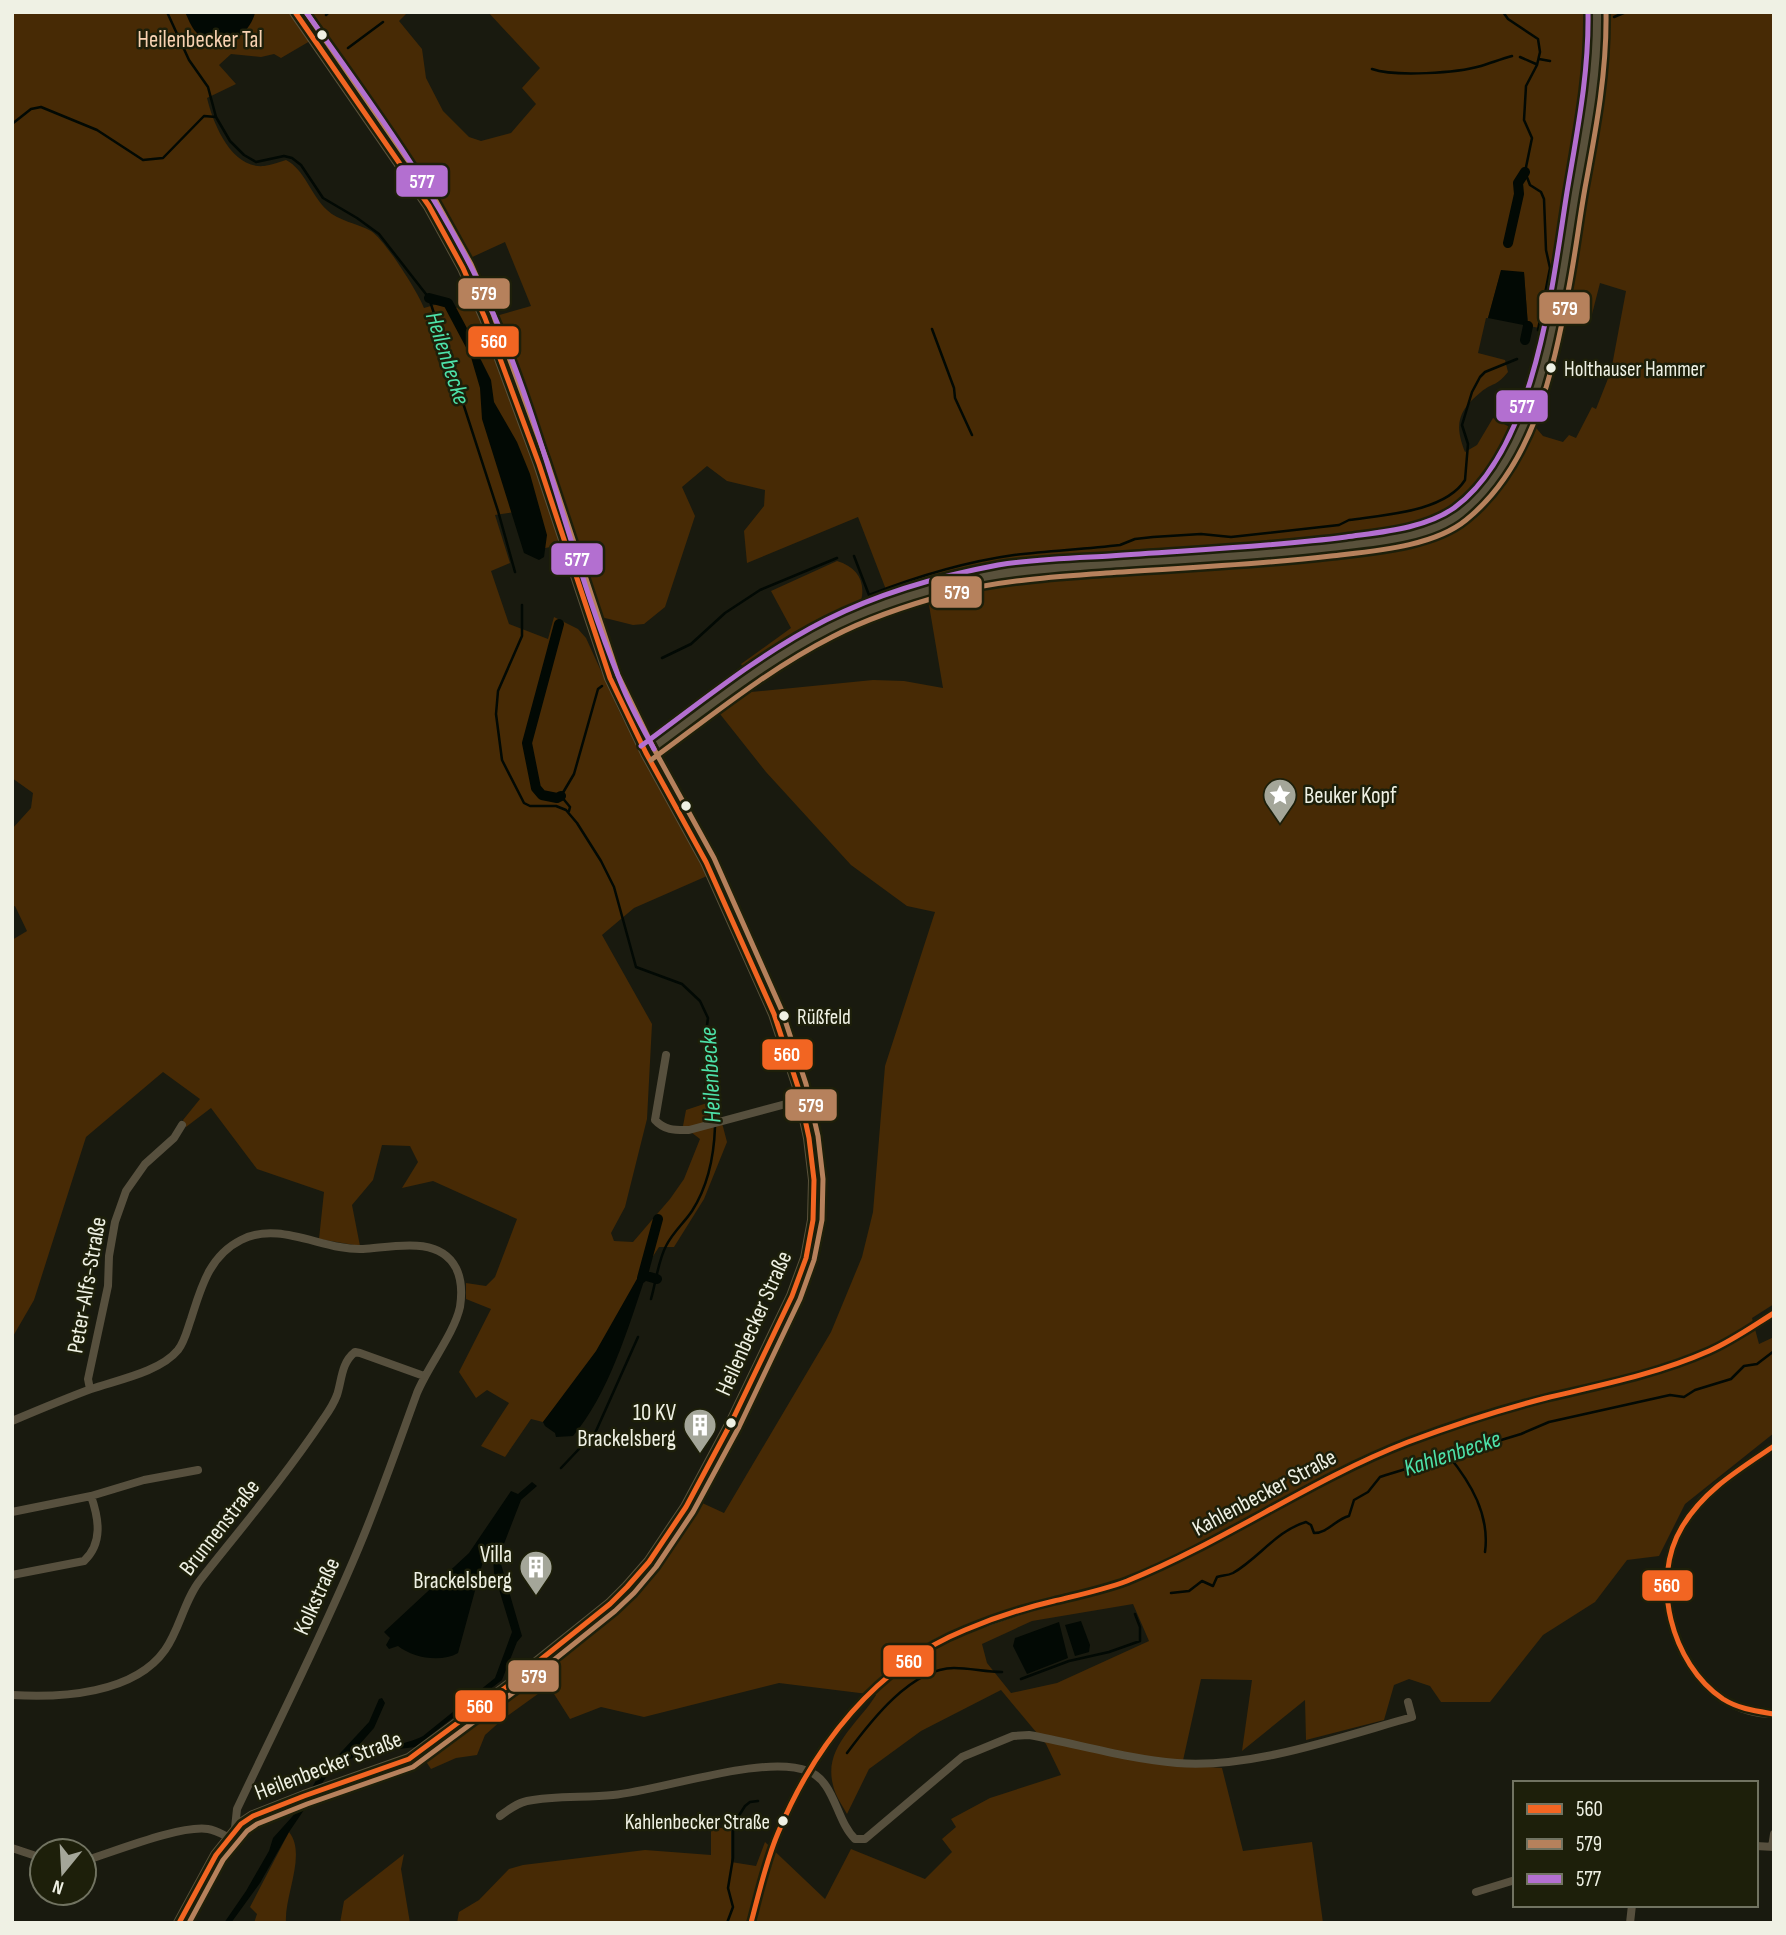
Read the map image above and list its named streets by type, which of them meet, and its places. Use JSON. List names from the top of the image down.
{
  "streets": {
    "main road": ["Heilenbecker Straße"],
    "street": [
      "Peter-Alfs-Straße",
      "Kahlenbecker Straße",
      "Brunnenstraße",
      "Kolkstraße"
    ]
  },
  "crossings": [
    ["Peter-Alfs-Straße", "Kolkstraße"],
    ["Heilenbecker Straße", "Kolkstraße"],
    ["Brunnenstraße", "Kolkstraße"]
  ],
  "water": ["Heilenbecke", "Kahlenbecke"],
  "parks": ["Heilenbecker Tal"],
  "places": {
    "other": ["Holthauser Hammer", "Rüßfeld", "Kahlenbecker Straße"],
    "place": ["Beuker Kopf"],
    "building": ["10 KV Brackelsberg", "Villa Brackelsberg"]
  },
  "lines": ["transit line 560", "transit line 579", "transit line 577"],
  "legend": ["560", "579", "577"],
  "north": "bottom"
}
